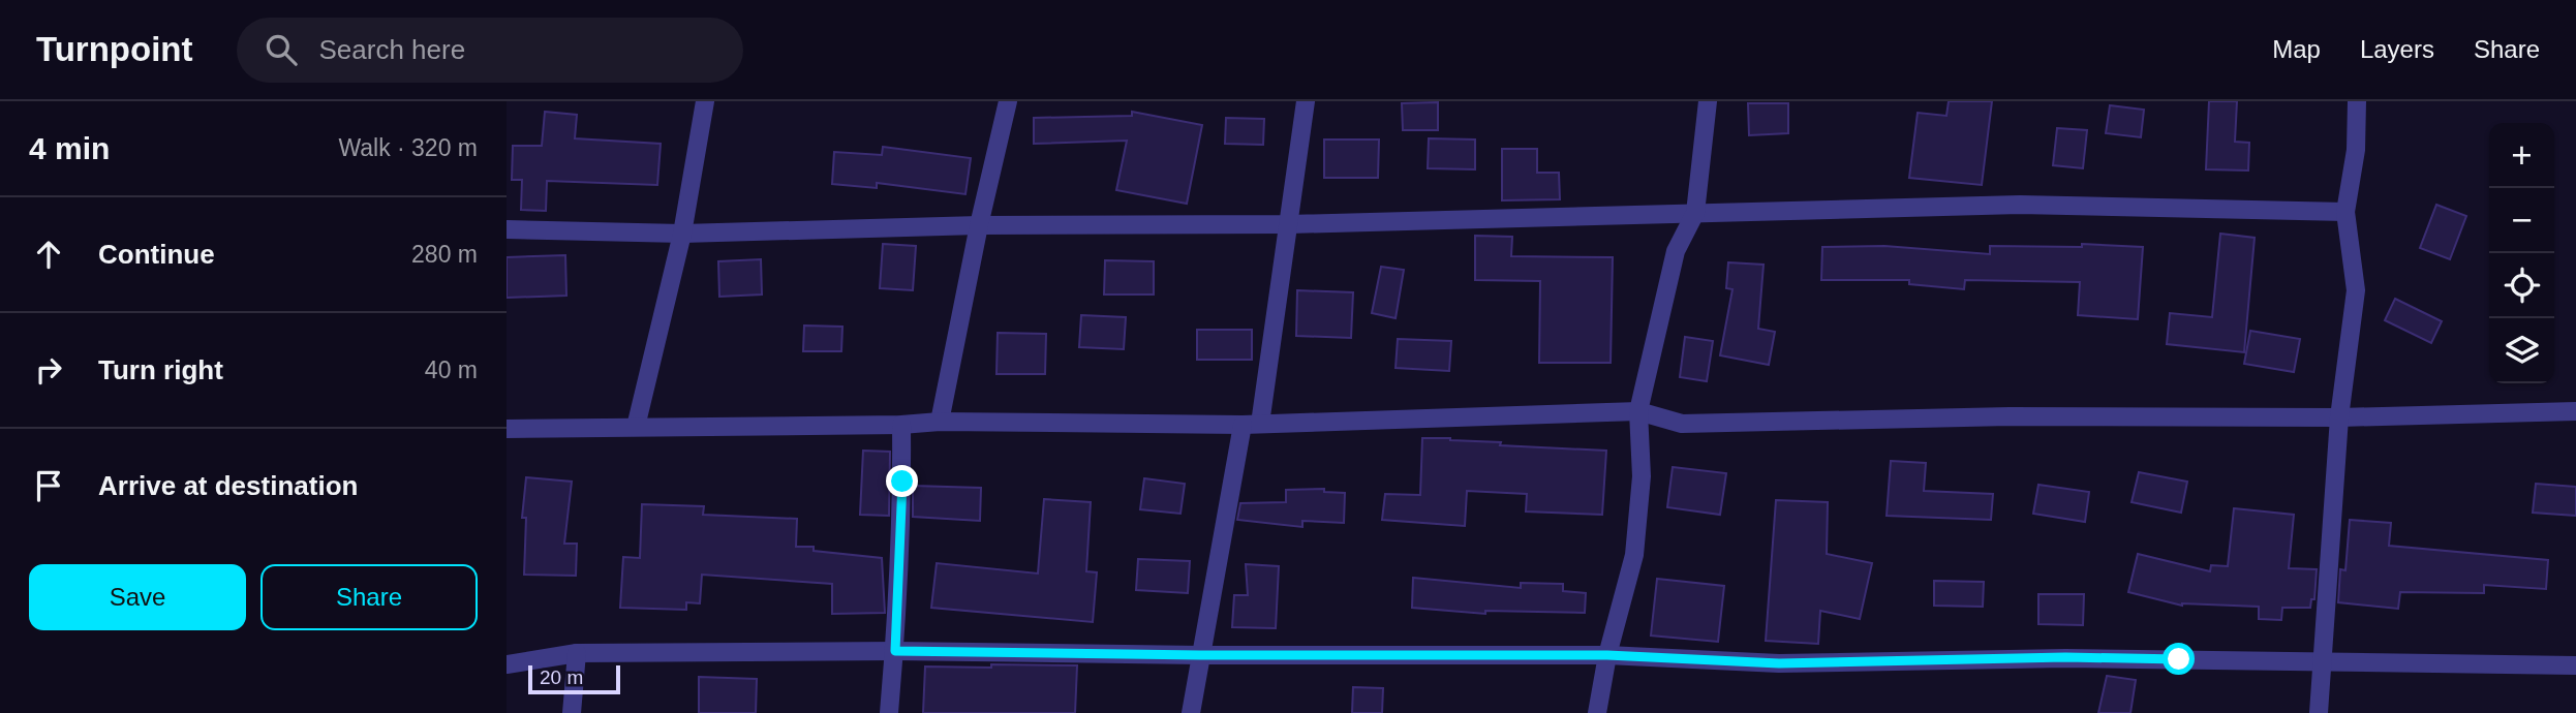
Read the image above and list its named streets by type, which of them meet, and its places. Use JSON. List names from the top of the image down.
{
  "scale_bar": "20 m",
  "page": {
    "header": "Turnpoint",
    "search": "Search here",
    "nav": ["Map", "Layers", "Share"],
    "heading": ["4 min", "Walk · 320 m"],
    "map_buttons": ["+", "−"],
    "list": [
      ["Continue", "280 m"],
      ["Turn right", "40 m"],
      "Arrive at destination"
    ],
    "buttons": ["Save", "Share"],
    "scale": "20 m"
  }
}
